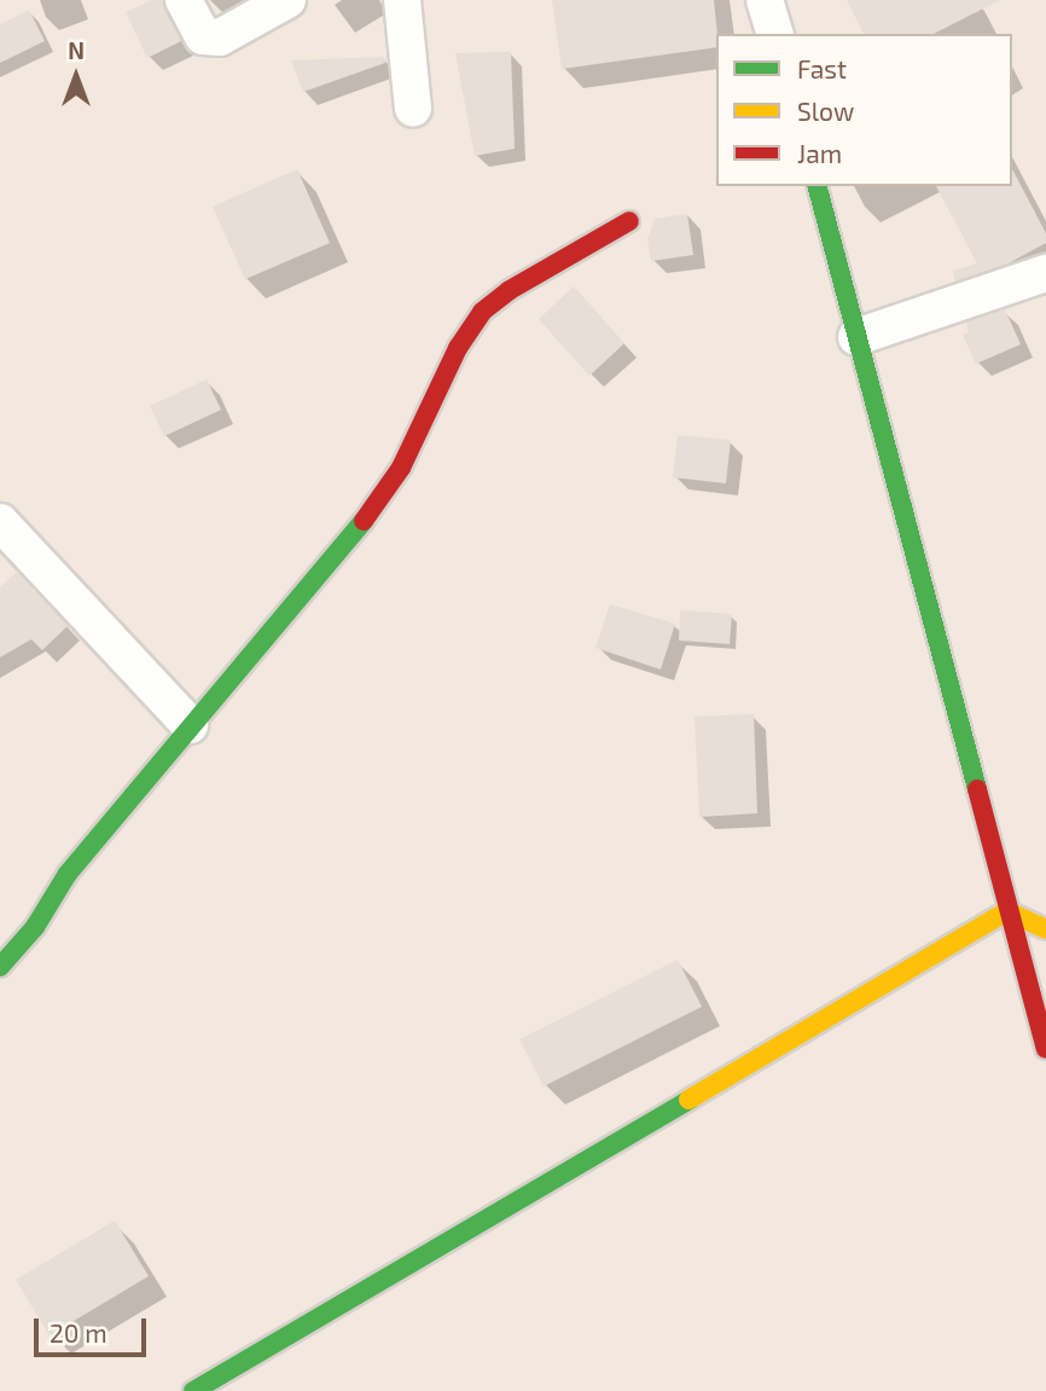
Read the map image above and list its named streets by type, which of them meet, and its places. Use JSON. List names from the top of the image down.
{
  "legend": ["Fast", "Slow", "Jam"],
  "scale_bar": "20 m",
  "north": "top"
}
